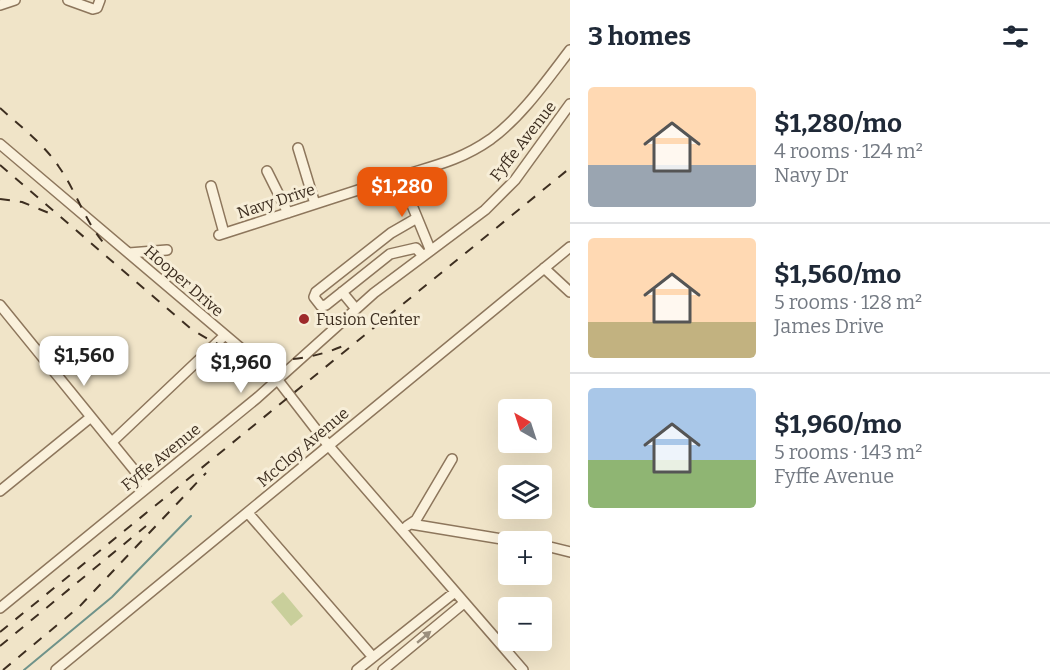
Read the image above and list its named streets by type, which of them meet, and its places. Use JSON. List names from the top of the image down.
{
  "streets": {
    "street": [
      "Fyffe Avenue",
      "Navy Drive",
      "Hooper Drive",
      "McCloy Avenue"
    ]
  },
  "crossings": [
    ["Fyffe Avenue", "Hooper Drive"],
    ["Hooper Drive", "McCloy Avenue"]
  ],
  "places": ["Fusion Center"],
  "north": "top left",
  "page": {
    "heading": "3 homes",
    "list": [
      {
        "name": "$1,280/mo",
        "note": "4 rooms · 124 m² · Navy Dr"
      },
      {
        "name": "$1,560/mo",
        "note": "5 rooms · 128 m² · James Drive"
      },
      {
        "name": "$1,960/mo",
        "note": "5 rooms · 143 m² · Fyffe Avenue"
      }
    ],
    "price": ["$1,280", "$1,560", "$1,960"],
    "map_buttons": ["+", "−"]
  }
}
